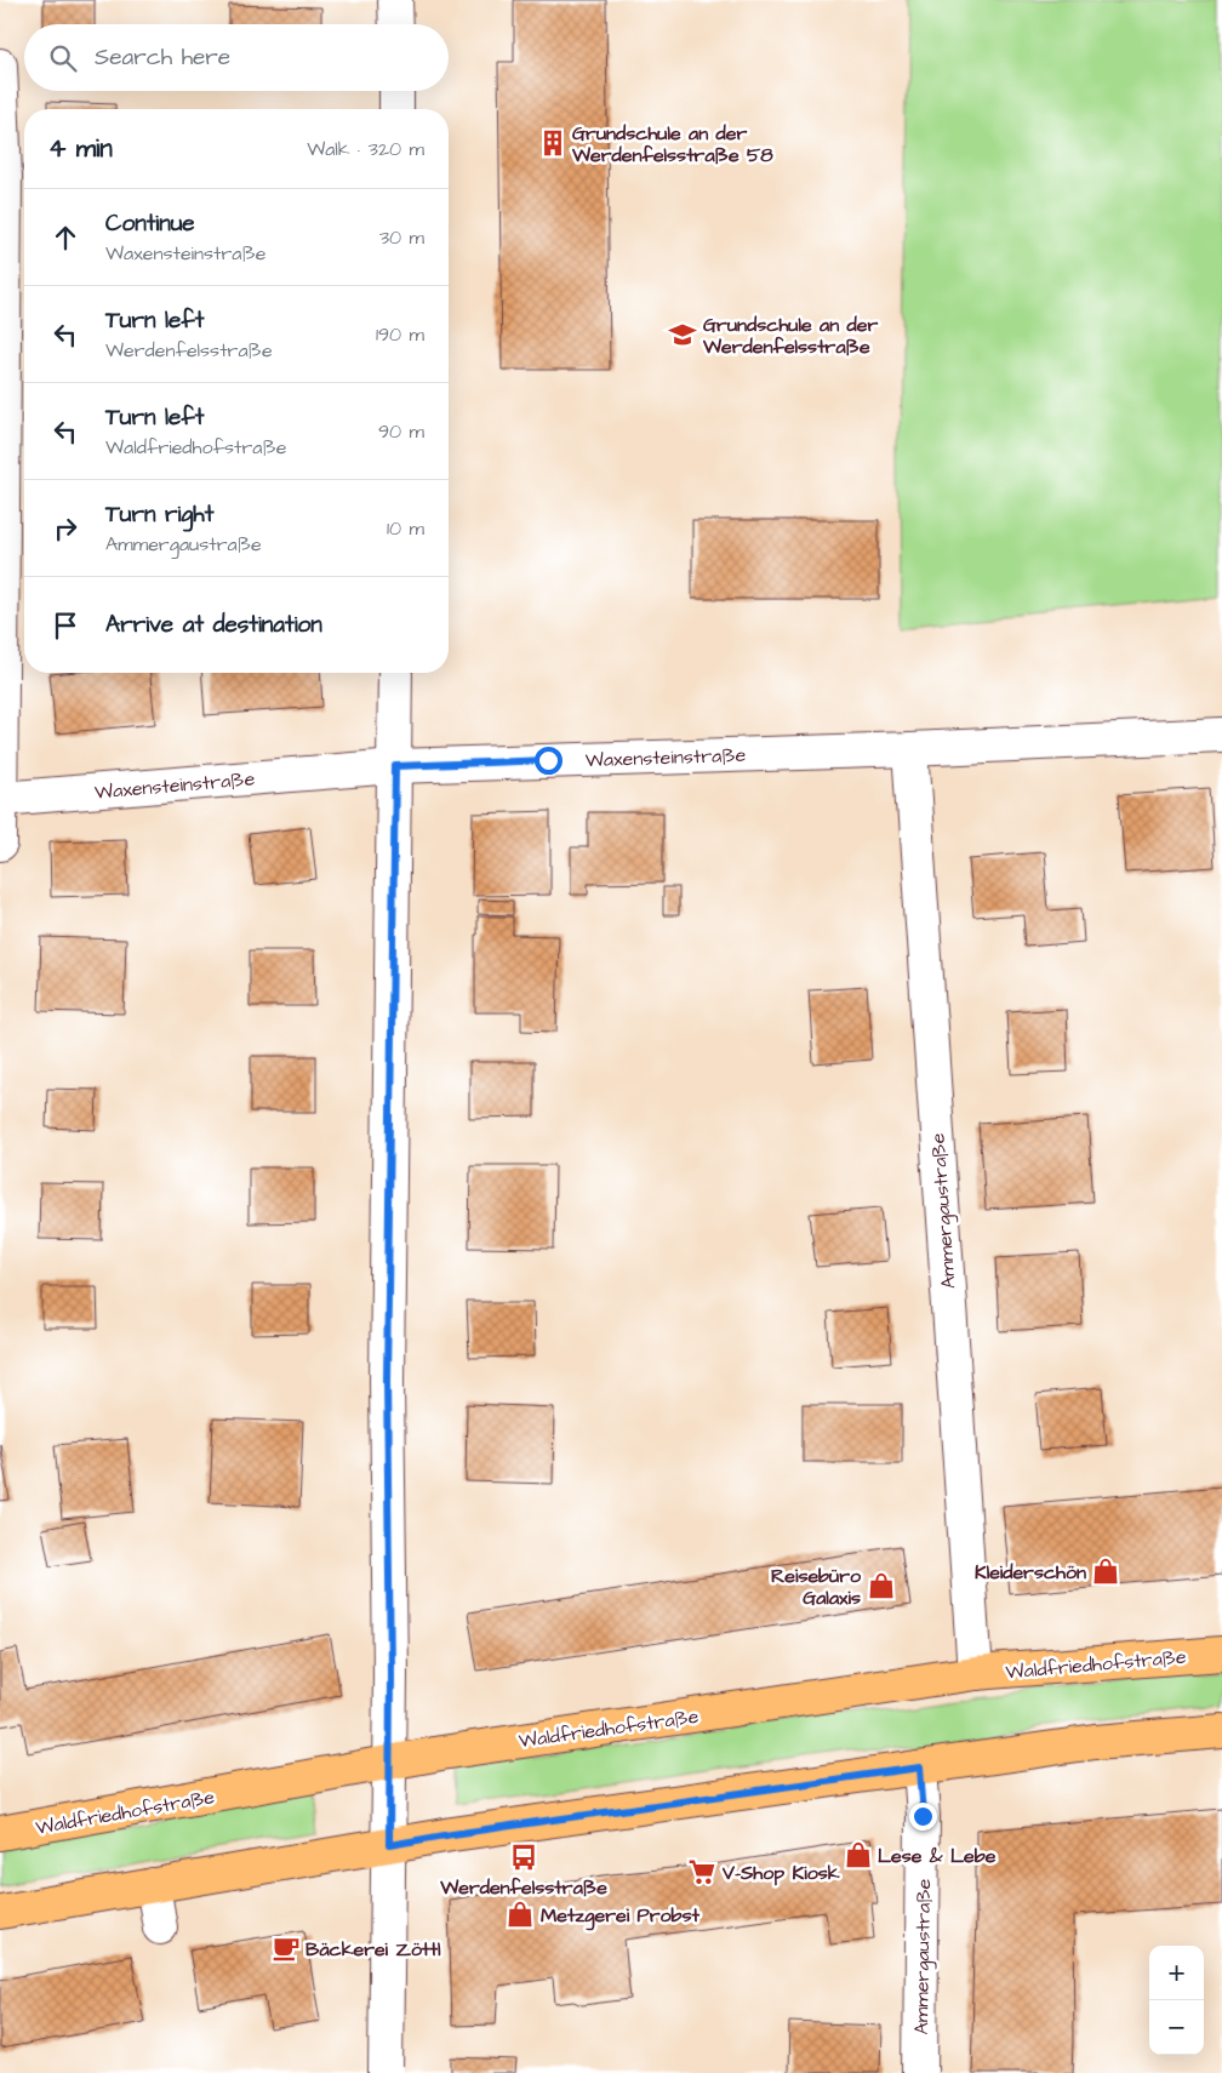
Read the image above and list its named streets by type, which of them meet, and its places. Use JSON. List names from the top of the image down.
{
  "streets": {
    "main road": ["Waldfriedhofstraße"],
    "street": ["Waxensteinstraße", "Ammergaustraße"]
  },
  "crossings": [
    ["Waxensteinstraße", "Ammergaustraße"],
    ["Ammergaustraße", "Waldfriedhofstraße"]
  ],
  "places": {
    "building": ["Grundschule an der Werdenfelsstraße 58"],
    "school or university": ["Grundschule an der Werdenfelsstraße"],
    "shop": [
      "Kleiderschön",
      "Reisebüro Galaxis",
      "Lese & Lebe",
      "Metzgerei Probst"
    ],
    "bus stop": ["Werdenfelsstraße"],
    "supermarket": ["V-Shop Kiosk"],
    "cafe": ["Bäckerei Zöttl"]
  },
  "page": {
    "search": "Search here",
    "heading": ["4 min", "Walk · 320 m"],
    "list": [
      ["Continue", "Waxensteinstraße", "30 m"],
      ["Turn left", "Werdenfelsstraße", "190 m"],
      ["Turn left", "Waldfriedhofstraße", "90 m"],
      ["Turn right", "Ammergaustraße", "10 m"],
      "Arrive at destination"
    ],
    "map_buttons": ["+", "−"]
  }
}
